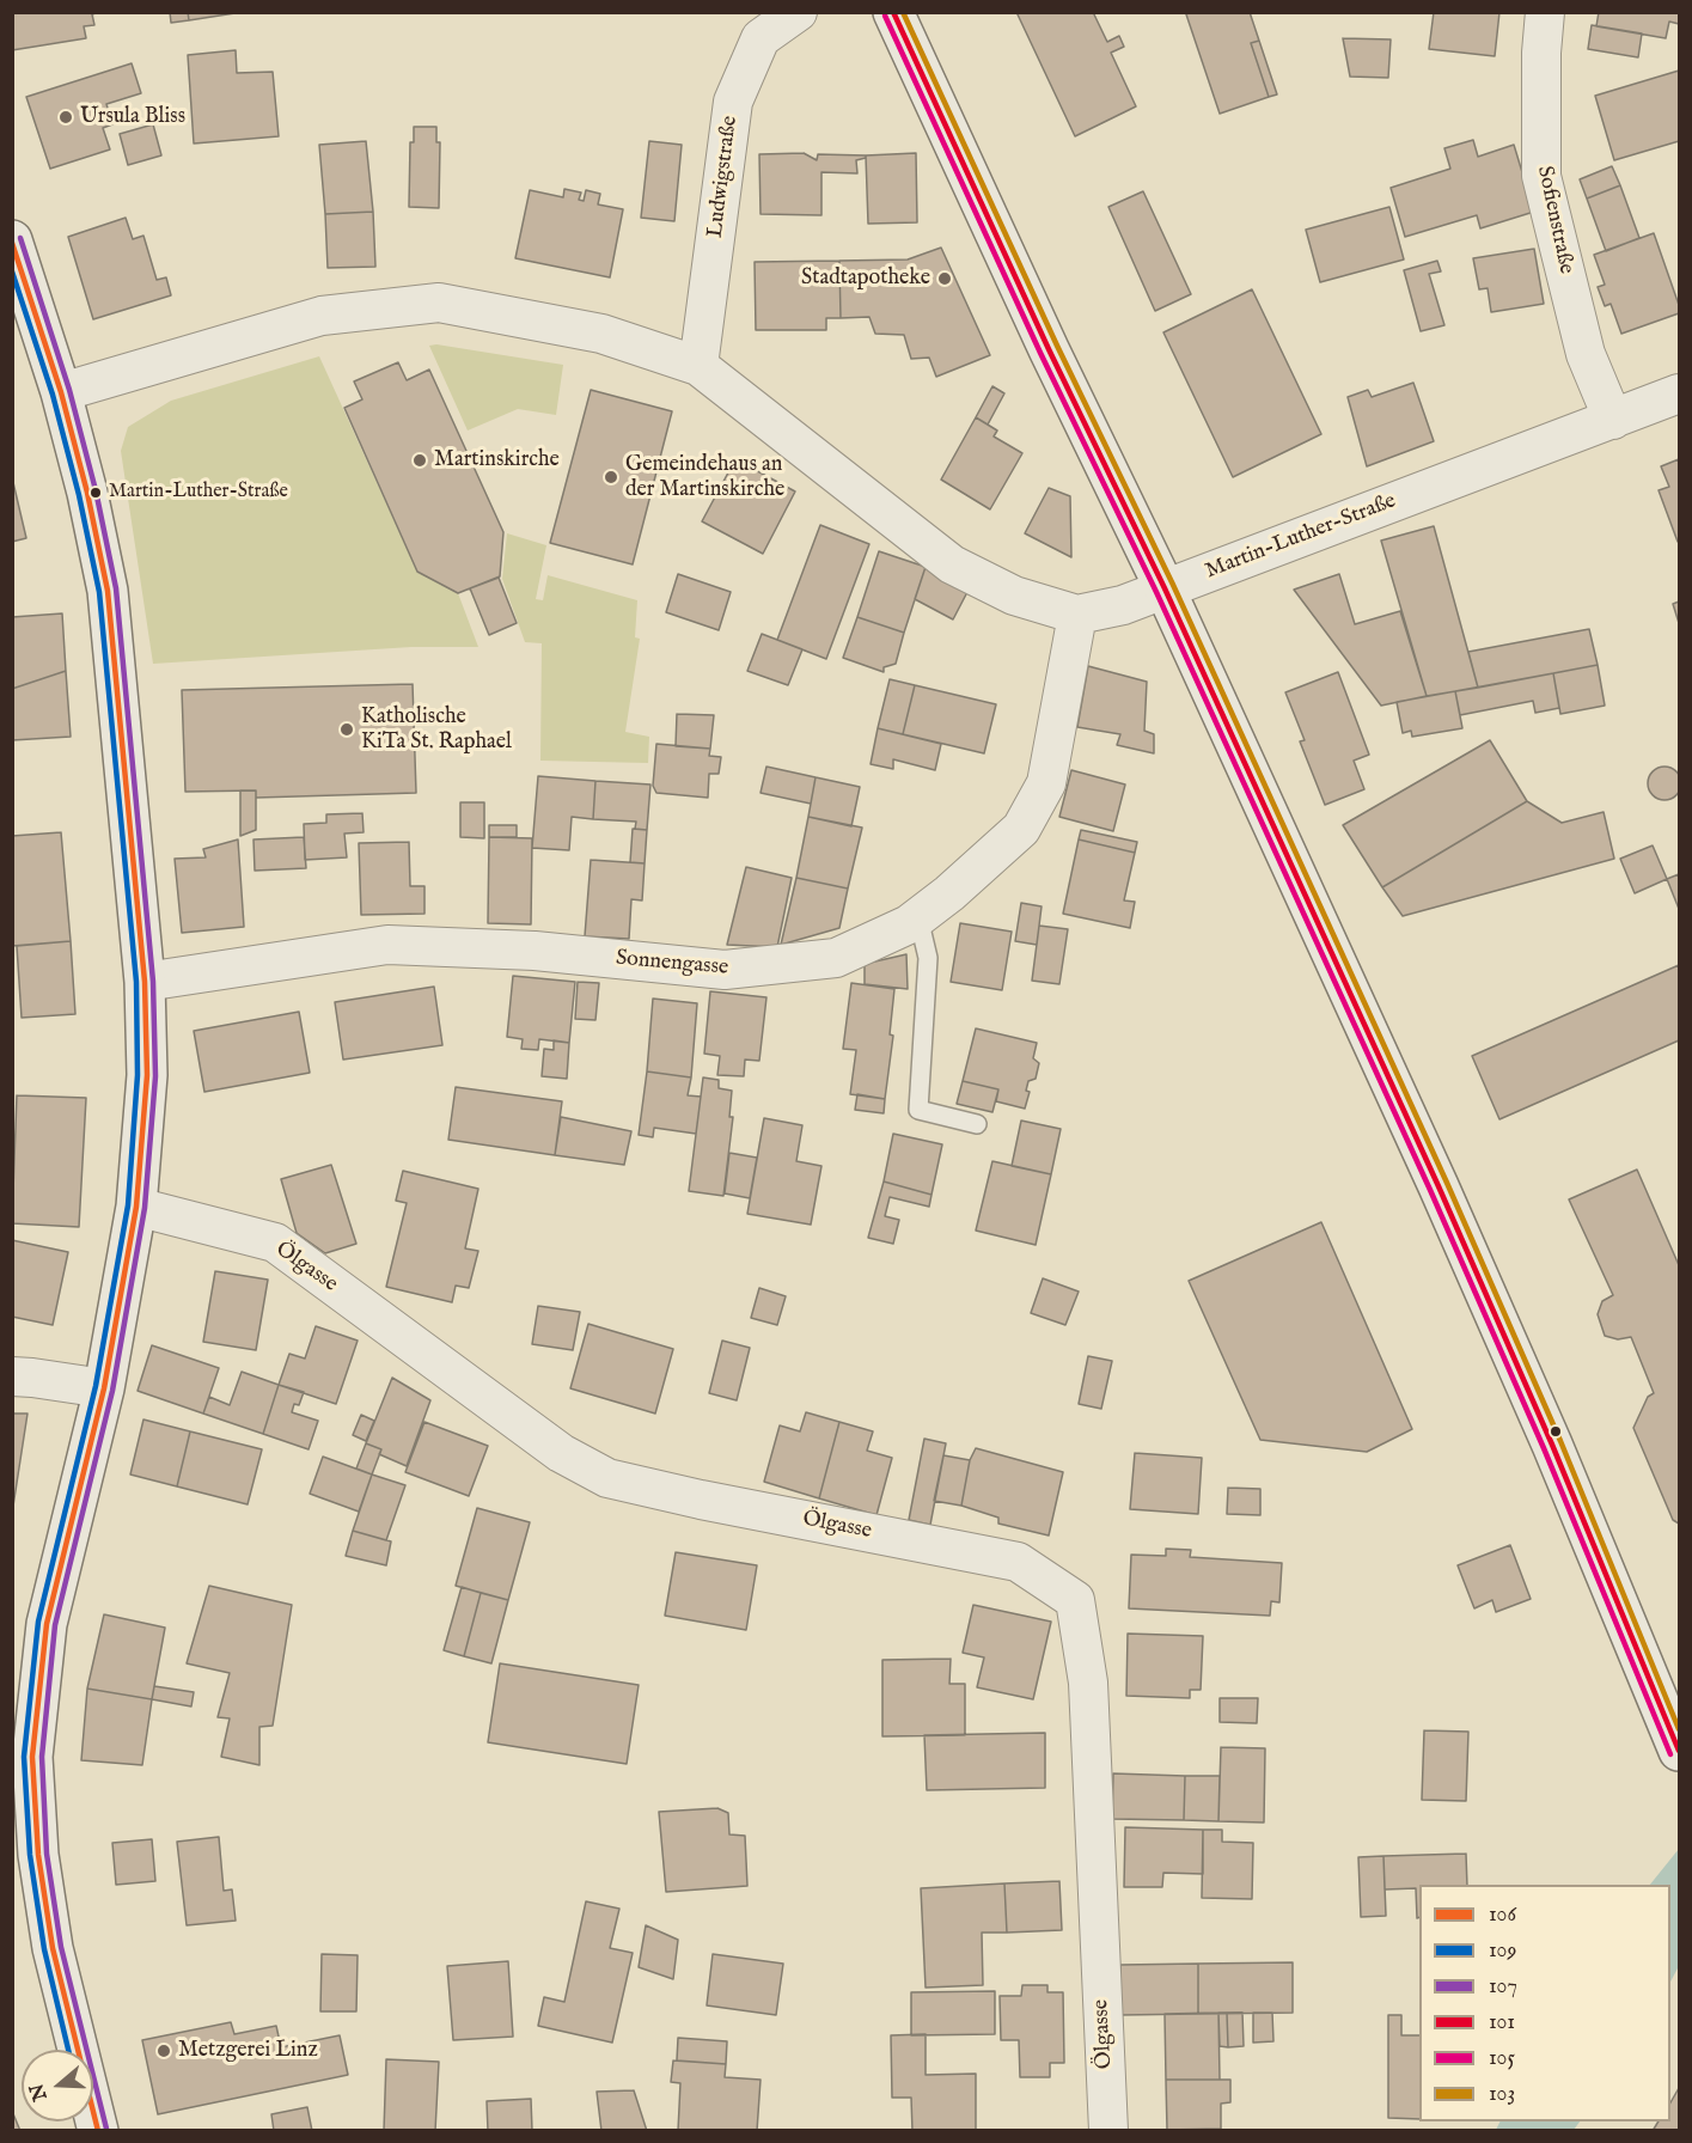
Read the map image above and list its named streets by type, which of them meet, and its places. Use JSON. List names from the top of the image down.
{
  "streets": {
    "street": [
      "Ludwigstraße",
      "Sofienstraße",
      "Martin-Luther-Straße",
      "Sonnengasse",
      "Ölgasse"
    ]
  },
  "crossings": [
    ["Ludwigstraße", "Martin-Luther-Straße"],
    ["Sofienstraße", "Martin-Luther-Straße"],
    ["Martin-Luther-Straße", "Sonnengasse"]
  ],
  "places": [
    "Ursula Bliss",
    "Stadtapotheke",
    "Martinskirche",
    "Gemeindehaus an der Martinskirche",
    "Martin-Luther-Straße",
    "Katholische KiTa St. Raphael",
    "Metzgerei Linz"
  ],
  "lines": [
    "transit line 101",
    "transit line 103",
    "transit line 105",
    "transit line 107",
    "transit line 106",
    "transit line 109"
  ],
  "legend": [
    "106",
    "109",
    "107",
    "101",
    "105",
    "103"
  ],
  "north": "left"
}
